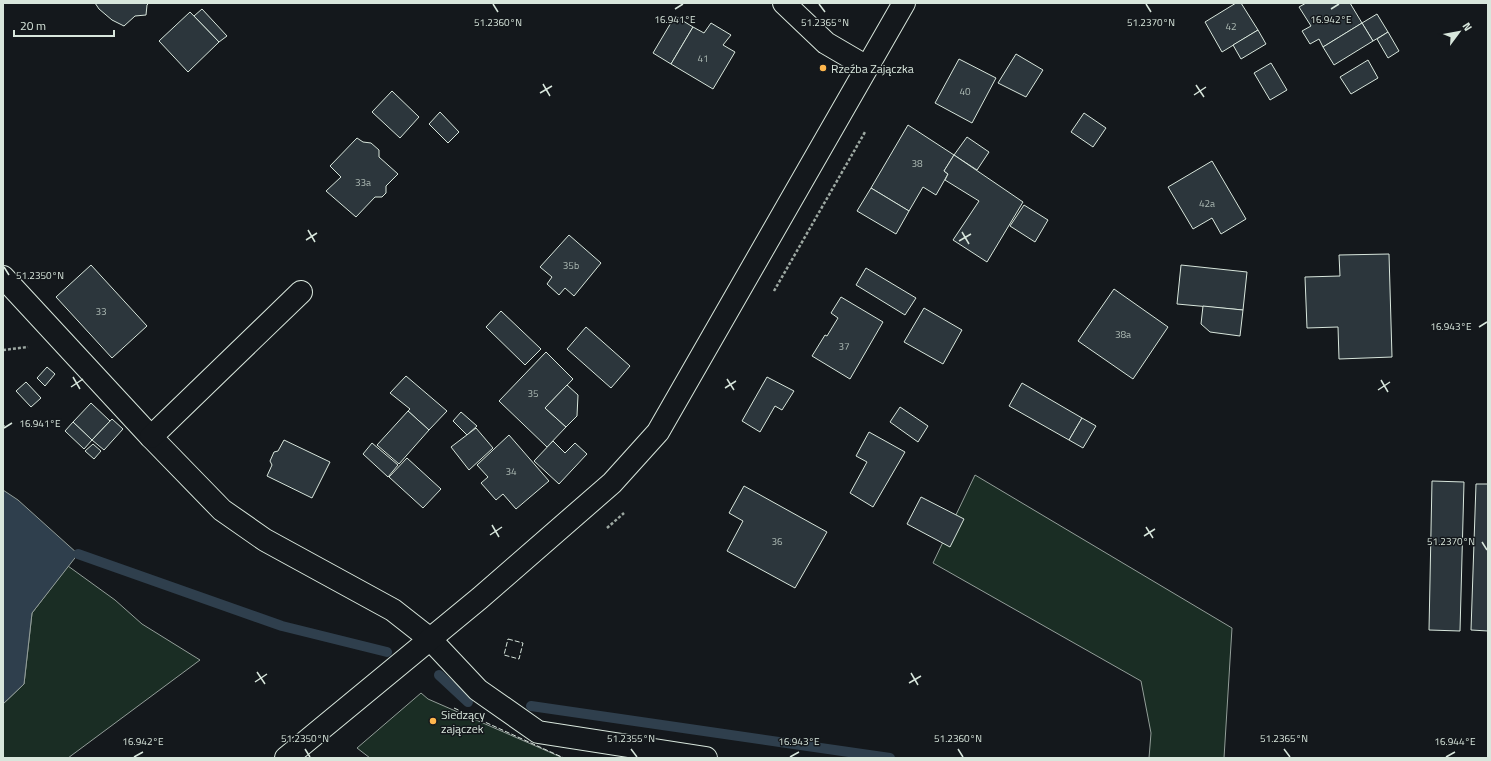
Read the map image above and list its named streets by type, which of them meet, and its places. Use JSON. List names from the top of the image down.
{
  "places": ["Rzeźba Zajączka", "Siedzący zajączek"],
  "house_numbers": [
    "42",
    "41",
    "40",
    "38",
    "33a",
    "42a",
    "35b",
    "33",
    "38a",
    "37",
    "35",
    "34",
    "36"
  ],
  "scale_bar": "20 m",
  "north": "top right",
  "coordinates": [
    "16.941°E",
    "16.942°E",
    "51.2360°N",
    "51.2365°N",
    "51.2370°N",
    "51.2350°N",
    "16.943°E",
    "51.2355°N",
    "16.944°E"
  ]
}
